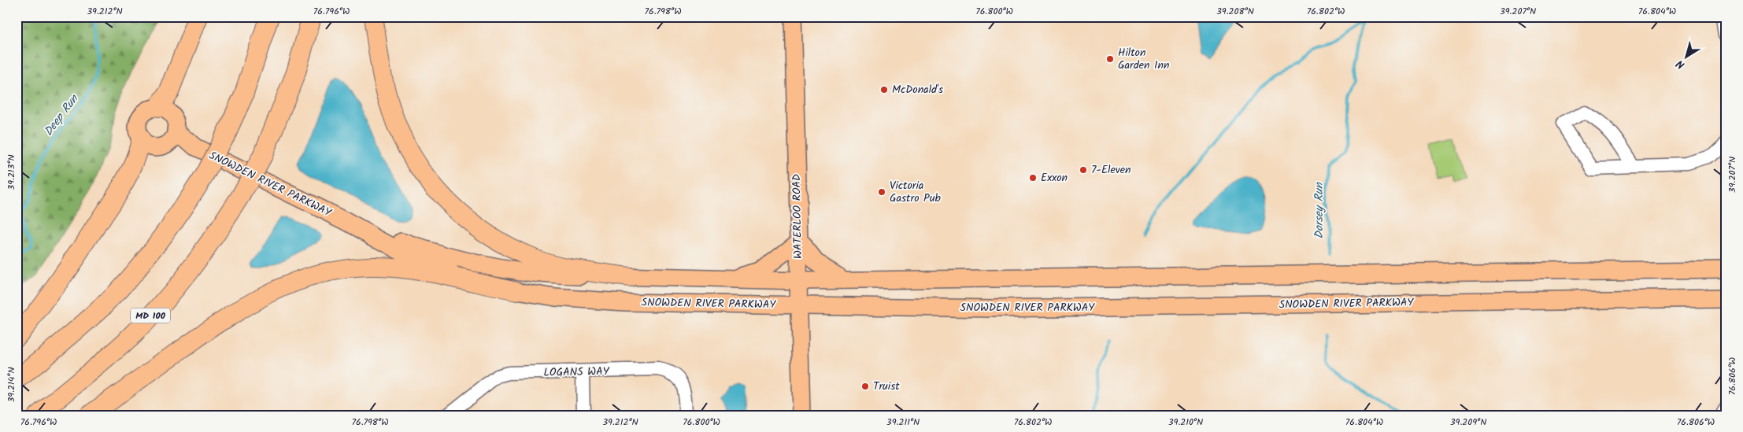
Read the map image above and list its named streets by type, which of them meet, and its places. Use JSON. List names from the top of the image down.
{
  "streets": {
    "highway": ["MD 100"],
    "main road": ["SNOWDEN RIVER PARKWAY", "WATERLOO ROAD"],
    "street": ["LOGANS WAY"]
  },
  "crossings": [
    ["SNOWDEN RIVER PARKWAY", "WATERLOO ROAD"]
  ],
  "water": ["Deep Run", "Dorsey Run"],
  "places": [
    "Hilton Garden Inn",
    "McDonald's",
    "7-Eleven",
    "Exxon",
    "Victoria Gastro Pub",
    "Truist"
  ],
  "north": "bottom left",
  "coordinates": [
    "39.212°N",
    "76.796°W",
    "76.798°W",
    "76.800°W",
    "39.208°N",
    "76.802°W",
    "39.207°N",
    "76.804°W",
    "39.213°N",
    "76.806°W",
    "39.214°N",
    "39.211°N",
    "39.210°N",
    "39.209°N"
  ]
}
